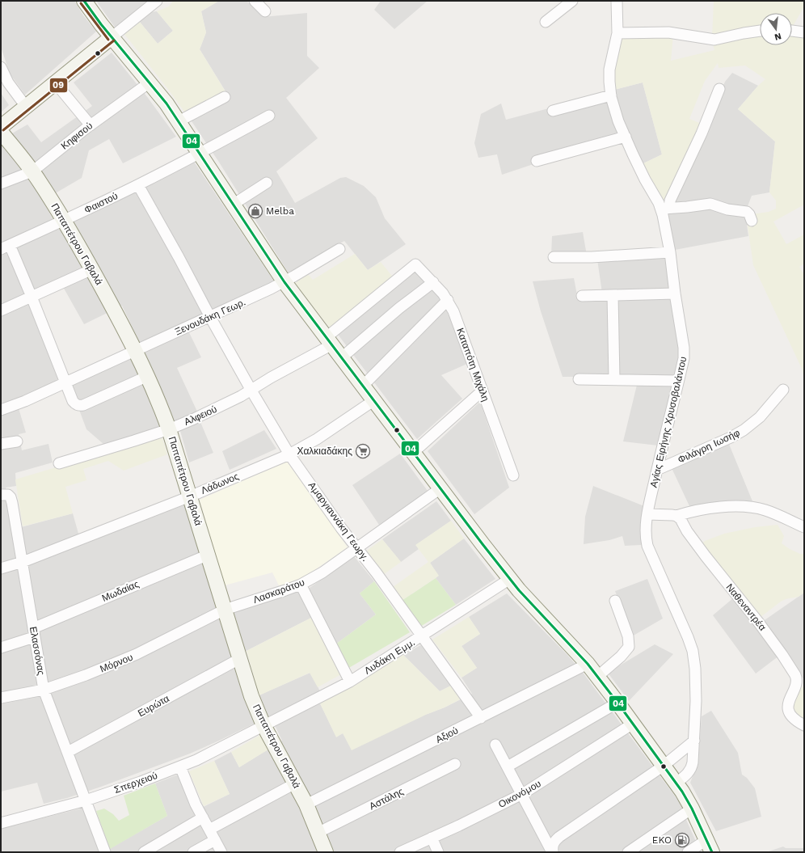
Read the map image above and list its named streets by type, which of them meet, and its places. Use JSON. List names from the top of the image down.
{
  "streets": {
    "street": [
      "Κηφισού",
      "Φαιστού",
      "Παπαπέτρου Γαβαλά",
      "Ξενουδάκη Γεωρ.",
      "Καταπότη Μιχάλη",
      "Αλφειού",
      "Αγίας Ειρήνης Χρυσοβαλάντου",
      "Φιλάγρη Ιωσήφ",
      "Λάδωνος",
      "Αμαργιαννάκη Γεωργ.",
      "Μωδαίας",
      "Λασκαράτου",
      "Ναθεναντρέα",
      "Ελασσόνας",
      "Λυδάκη Εμμ.",
      "Μόρνου",
      "Ευρώτα",
      "Αξιού",
      "Σπερχειού",
      "Οικονόμου",
      "Αστάλης"
    ]
  },
  "crossings": [
    ["Κηφισού", "Παπαπέτρου Γαβαλά"],
    ["Φαιστού", "Παπαπέτρου Γαβαλά"],
    ["Φαιστού", "Αμαργιαννάκη Γεωργ."],
    ["Παπαπέτρου Γαβαλά", "Ξενουδάκη Γεωρ."],
    ["Παπαπέτρου Γαβαλά", "Αλφειού"],
    ["Παπαπέτρου Γαβαλά", "Λάδωνος"],
    ["Παπαπέτρου Γαβαλά", "Μωδαίας"],
    ["Παπαπέτρου Γαβαλά", "Λασκαράτου"],
    ["Παπαπέτρου Γαβαλά", "Λυδάκη Εμμ."],
    ["Παπαπέτρου Γαβαλά", "Μόρνου"],
    ["Παπαπέτρου Γαβαλά", "Ευρώτα"],
    ["Παπαπέτρου Γαβαλά", "Αξιού"],
    ["Παπαπέτρου Γαβαλά", "Σπερχειού"],
    ["Παπαπέτρου Γαβαλά", "Αστάλης"],
    ["Ξενουδάκη Γεωρ.", "Αμαργιαννάκη Γεωργ."],
    ["Καταπότη Μιχάλη", "Αλφειού"],
    ["Αλφειού", "Αμαργιαννάκη Γεωργ."],
    ["Αγίας Ειρήνης Χρυσοβαλάντου", "Φιλάγρη Ιωσήφ"],
    ["Λάδωνος", "Αμαργιαννάκη Γεωργ."],
    ["Λάδωνος", "Ελασσόνας"],
    ["Αμαργιαννάκη Γεωργ.", "Λασκαράτου"],
    ["Αμαργιαννάκη Γεωργ.", "Λυδάκη Εμμ."],
    ["Αμαργιαννάκη Γεωργ.", "Αξιού"],
    ["Μωδαίας", "Ελασσόνας"],
    ["Λασκαράτου", "Μόρνου"],
    ["Ελασσόνας", "Μόρνου"],
    ["Ελασσόνας", "Ευρώτα"],
    ["Ελασσόνας", "Σπερχειού"],
    ["Λυδάκη Εμμ.", "Σπερχειού"]
  ],
  "places": {
    "shop": ["Melba"],
    "supermarket": ["Χαλκιαδάκης"],
    "fuel station": ["EKO"]
  },
  "lines": ["transit line 04", "transit line 09"],
  "north": "bottom"
}
